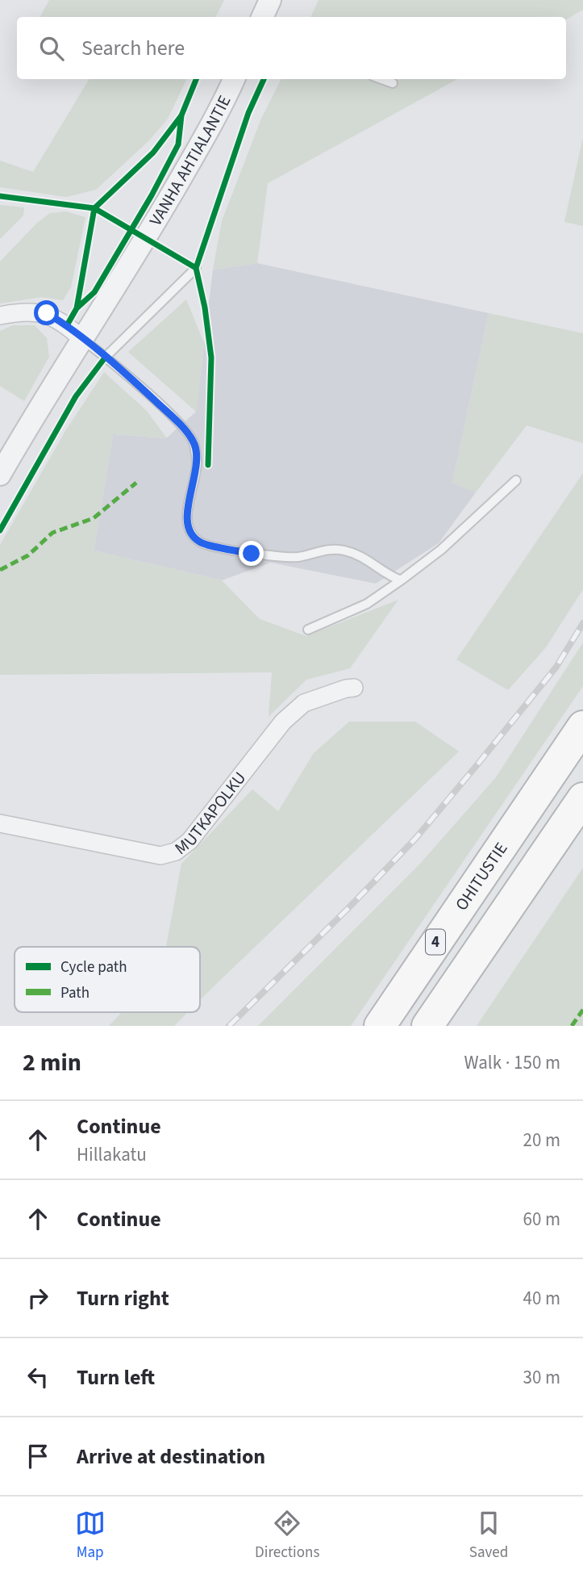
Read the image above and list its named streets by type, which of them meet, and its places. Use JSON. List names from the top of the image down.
{
  "streets": {
    "highway": ["OHITUSTIE", "4"],
    "street": ["VANHA AHTIALANTIE", "MUTKAPOLKU"]
  },
  "legend": ["Cycle path", "Path"],
  "page": {
    "search": "Search here",
    "heading": ["2 min", "Walk · 150 m"],
    "list": [
      ["Continue", "Hillakatu", "20 m"],
      ["Continue", "60 m"],
      ["Turn right", "40 m"],
      ["Turn left", "30 m"],
      "Arrive at destination"
    ],
    "nav": ["Map", "Directions", "Saved"]
  }
}
